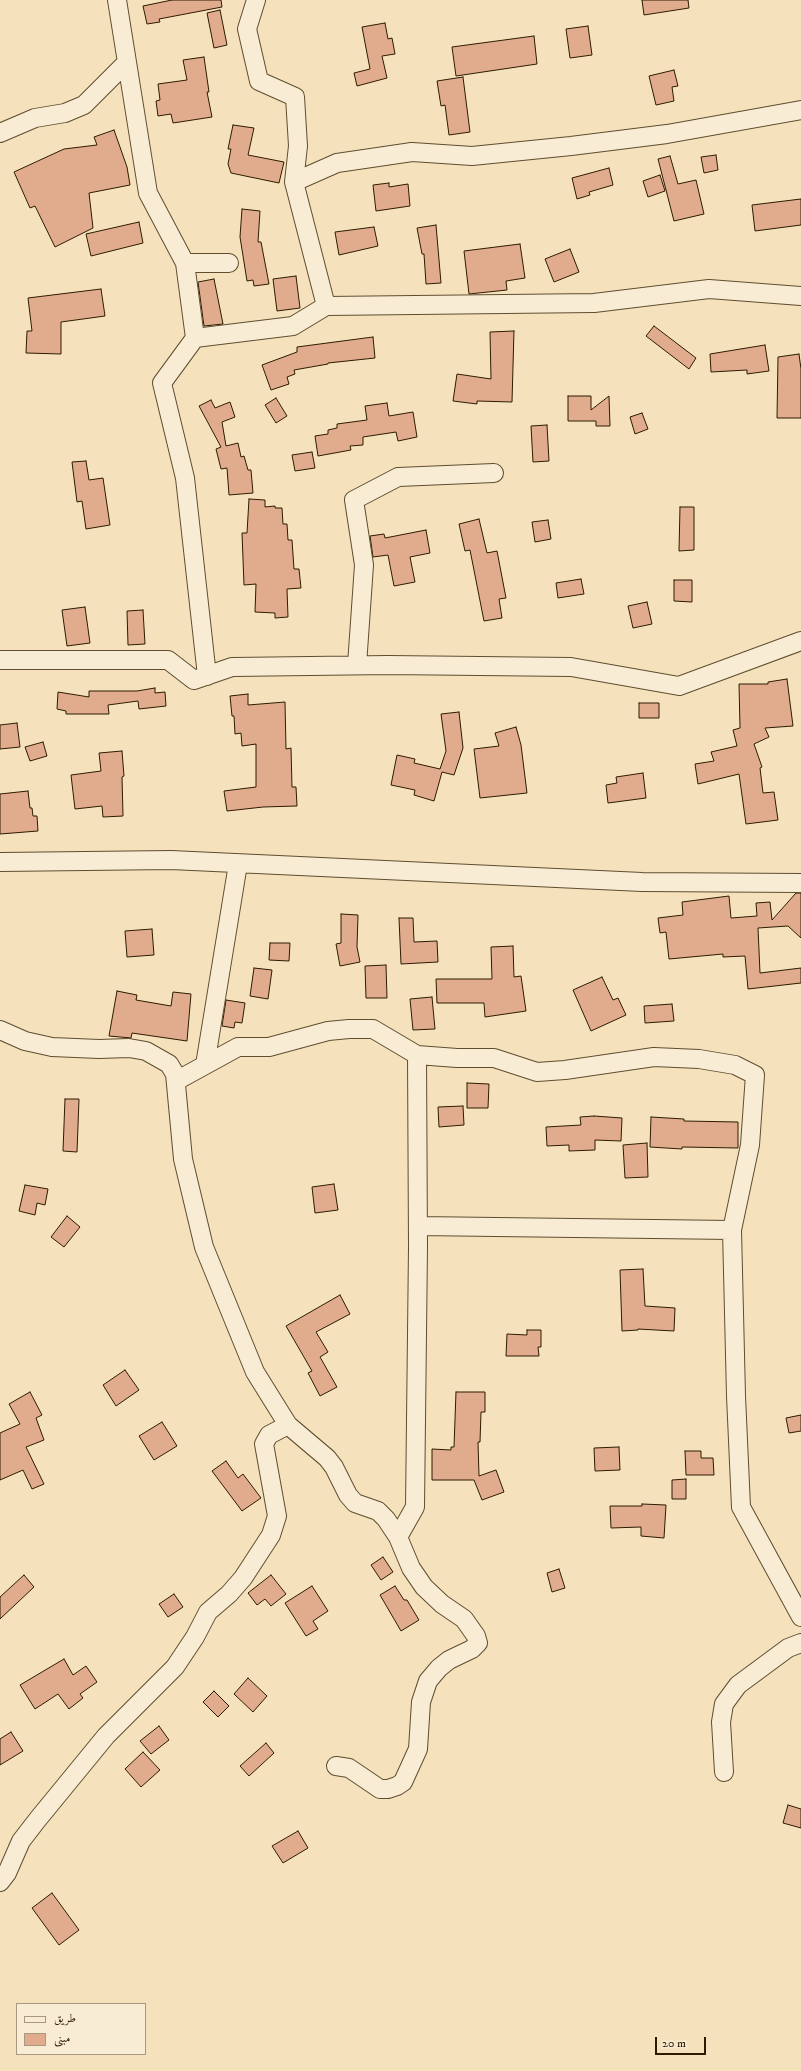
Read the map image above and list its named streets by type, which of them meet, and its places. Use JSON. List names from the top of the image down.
{
  "legend": ["طريق", "مبنى"],
  "scale_bar": "20 m"
}
